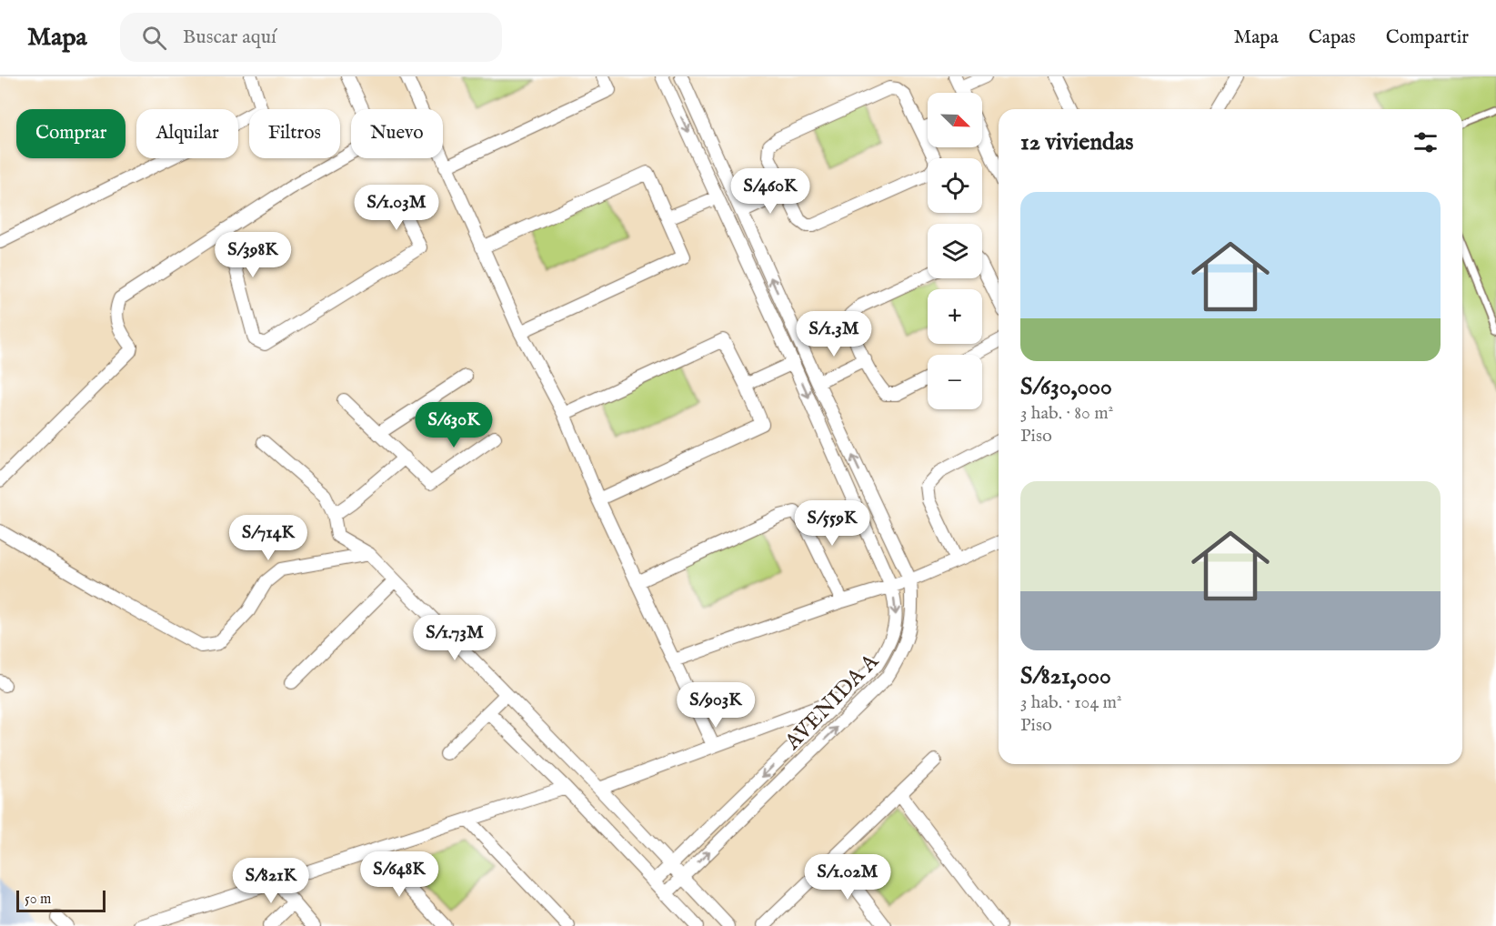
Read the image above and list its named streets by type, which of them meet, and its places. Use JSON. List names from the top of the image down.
{
  "streets": {
    "street": ["AVENIDA A"]
  },
  "scale_bar": "50 m",
  "north": "bottom right",
  "page": {
    "header": "Mapa",
    "search": "Buscar aquí",
    "nav": ["Mapa", "Capas", "Compartir"],
    "map_buttons": ["+", "−"],
    "chip": [
      "Comprar",
      "Alquilar",
      "Filtros",
      "Nuevo"
    ],
    "heading": "12 viviendas",
    "price": [
      "S/460K",
      "S/1.03M",
      "S/398K",
      "S/1.3M",
      "S/630K",
      "S/559K",
      "S/714K",
      "S/1.73M",
      "S/903K",
      "S/648K",
      "S/1.02M",
      "S/821K"
    ],
    "list": [
      {
        "name": "S/630,000",
        "note": "3 hab. · 80 m² · Piso"
      },
      {
        "name": "S/821,000",
        "note": "3 hab. · 104 m² · Piso"
      }
    ],
    "scale": "50 m"
  }
}
